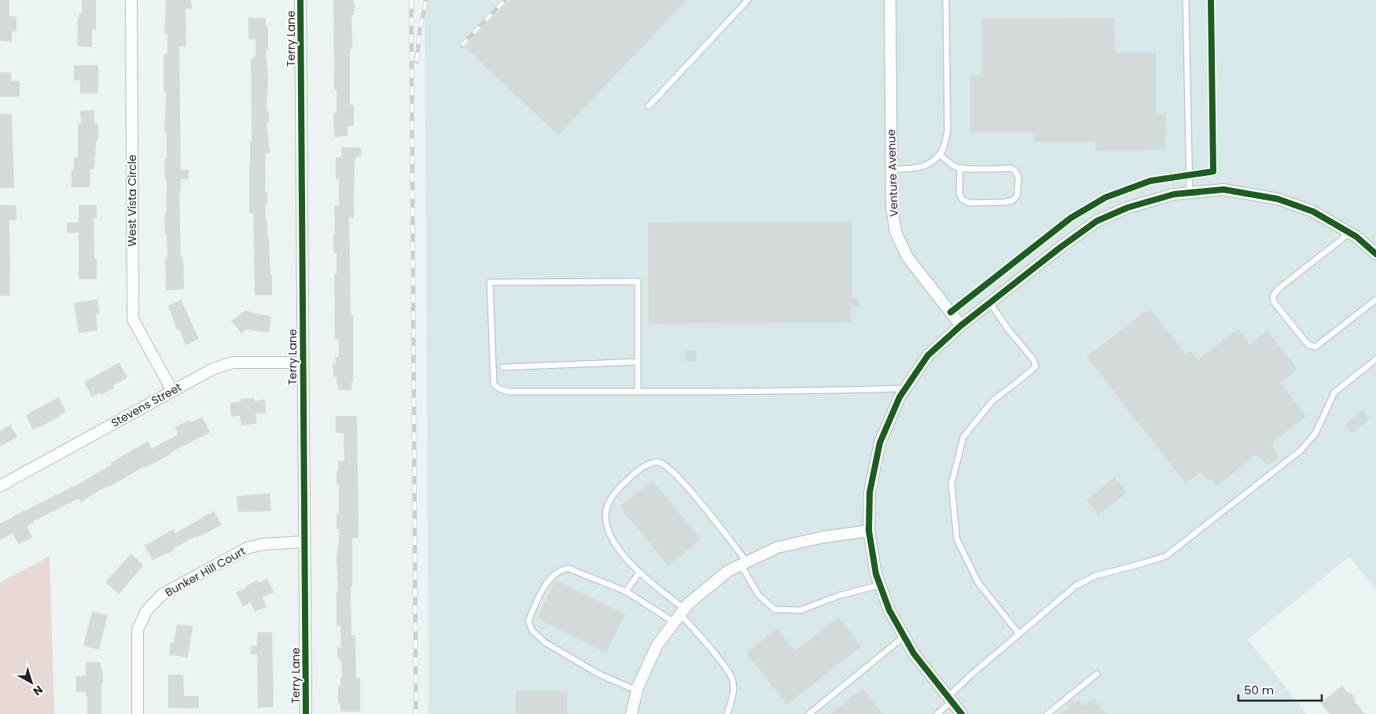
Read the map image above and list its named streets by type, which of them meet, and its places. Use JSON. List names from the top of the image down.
{
  "streets": {
    "street": [
      "Terry Lane",
      "Venture Avenue",
      "West Vista Circle",
      "Stevens Street",
      "Bunker Hill Court"
    ]
  },
  "crossings": [
    ["Terry Lane", "Stevens Street"],
    ["Terry Lane", "Bunker Hill Court"],
    ["West Vista Circle", "Stevens Street"]
  ],
  "scale_bar": "50 m",
  "north": "bottom right"
}
